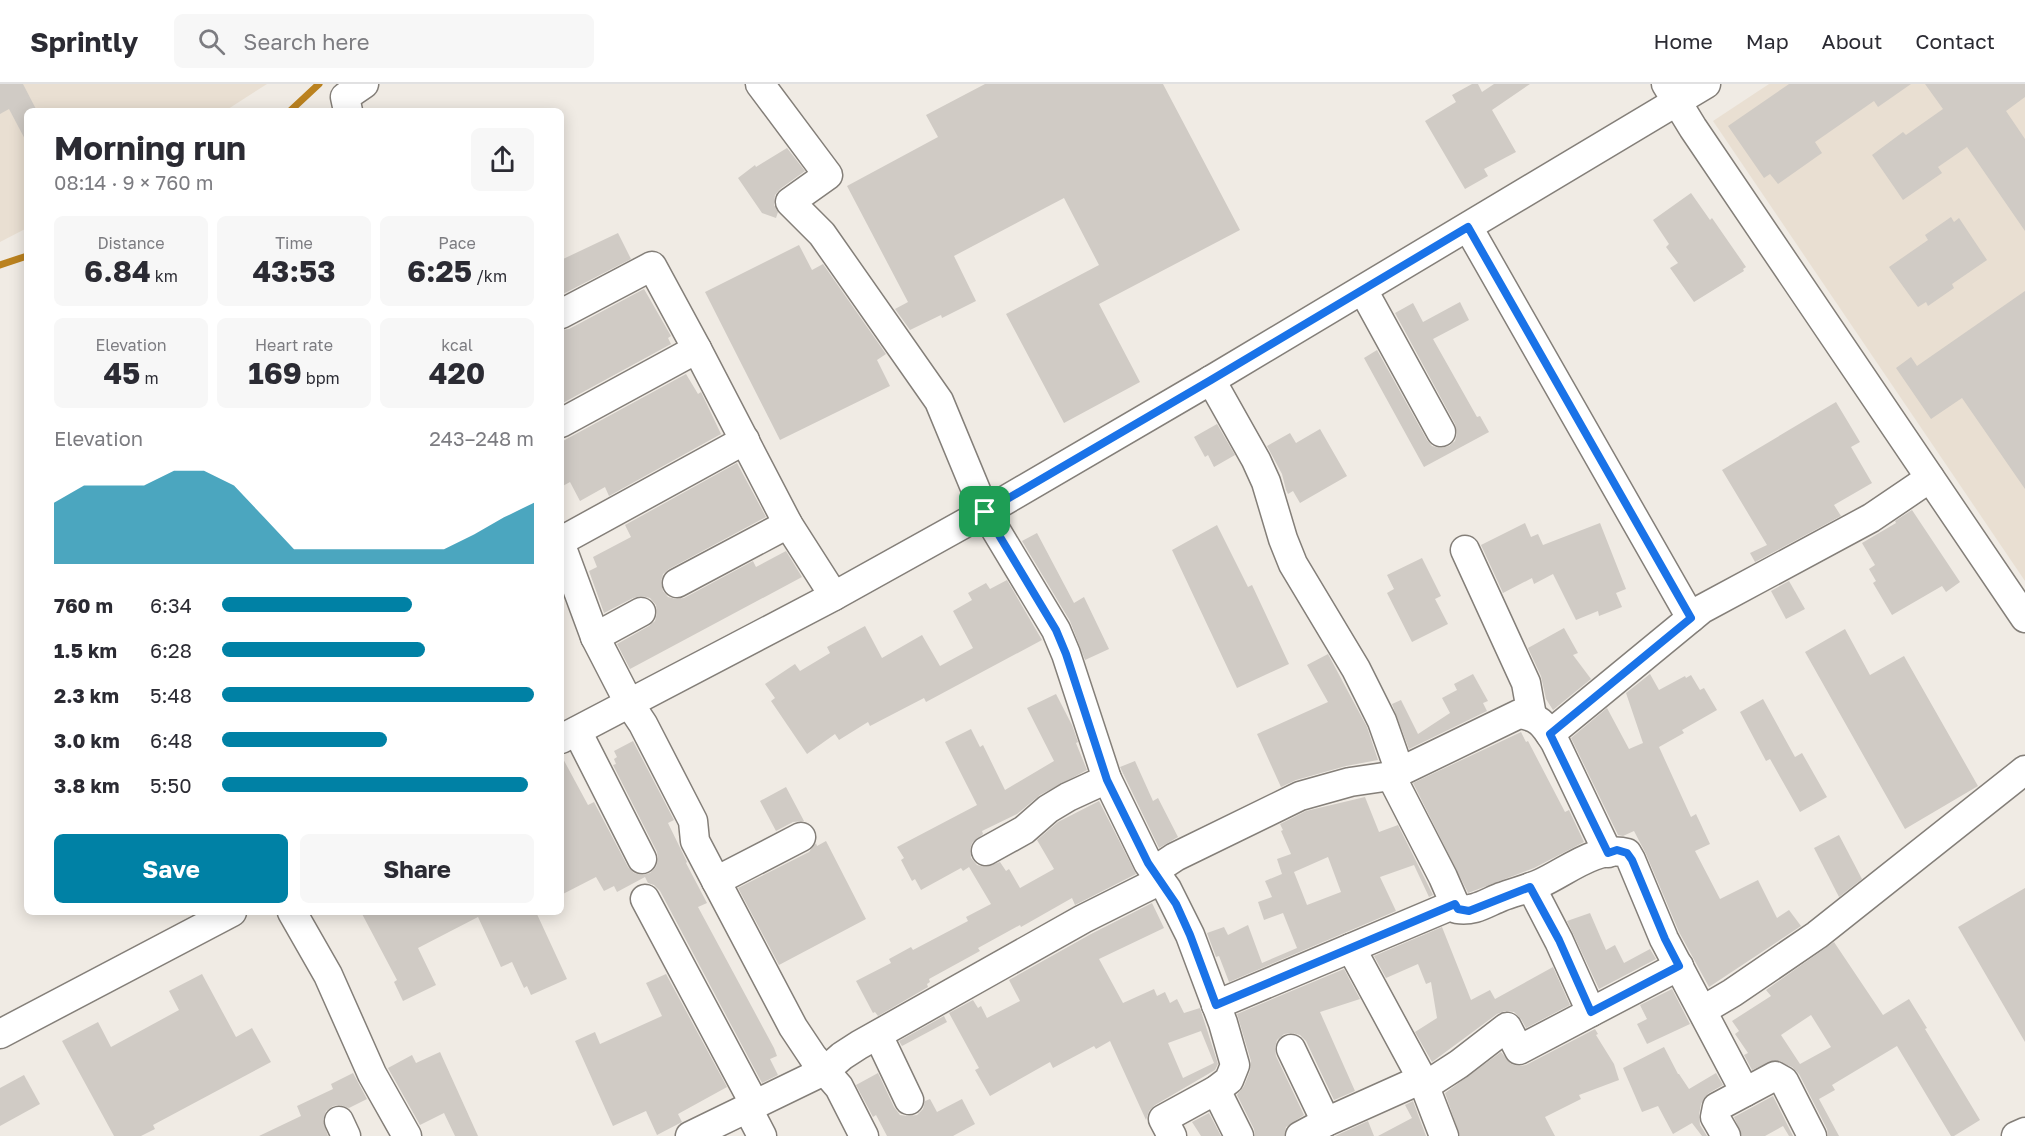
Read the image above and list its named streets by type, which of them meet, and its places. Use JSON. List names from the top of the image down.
{
  "page": {
    "header": "Sprintly",
    "search": "Search here",
    "nav": [
      "Home",
      "Map",
      "About",
      "Contact"
    ],
    "heading": ["Morning run", "08:14 · 9 × 760 m"],
    "stats": [
      ["Distance", "6.84 km"],
      ["Time", "43:53"],
      ["Pace", "6:25 /km"],
      ["Elevation", "45 m"],
      ["Heart rate", "169 bpm"],
      ["kcal", "420"]
    ],
    "chart": ["Elevation", "243–248 m"],
    "list": [
      {
        "name": "760 m",
        "note": "6:34"
      },
      {
        "name": "1.5 km",
        "note": "6:28"
      },
      {
        "name": "2.3 km",
        "note": "5:48"
      },
      {
        "name": "3.0 km",
        "note": "6:48"
      },
      {
        "name": "3.8 km",
        "note": "5:50"
      }
    ],
    "buttons": ["Save", "Share"]
  }
}
